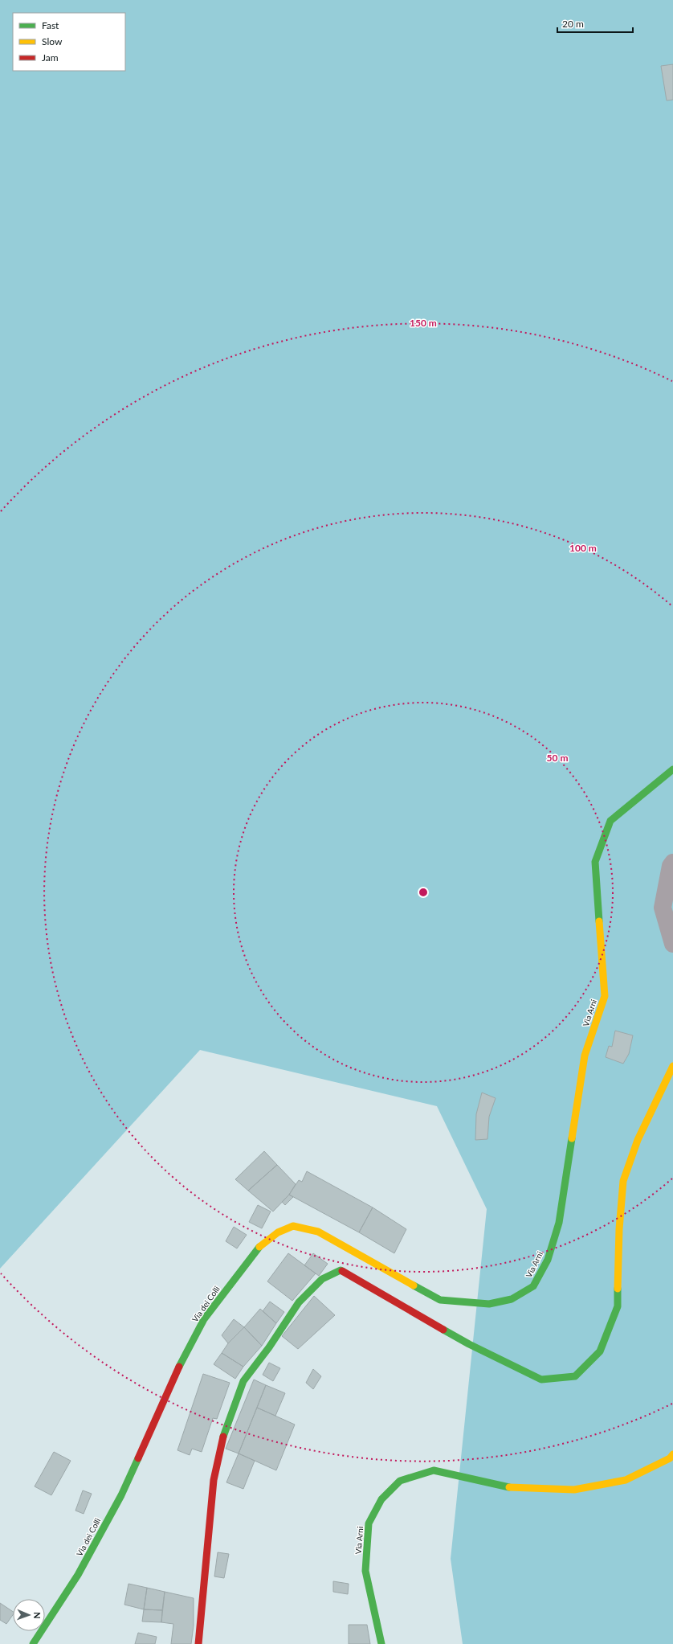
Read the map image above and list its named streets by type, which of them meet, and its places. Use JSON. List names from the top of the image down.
{
  "streets": {
    "street": ["Via Arni", "Via dei Colli"]
  },
  "crossings": [
    ["Via Arni", "Via dei Colli"]
  ],
  "legend": ["Fast", "Slow", "Jam"],
  "scale_bar": "20 m",
  "north": "right",
  "rings": ["150 m", "100 m", "50 m"]
}
